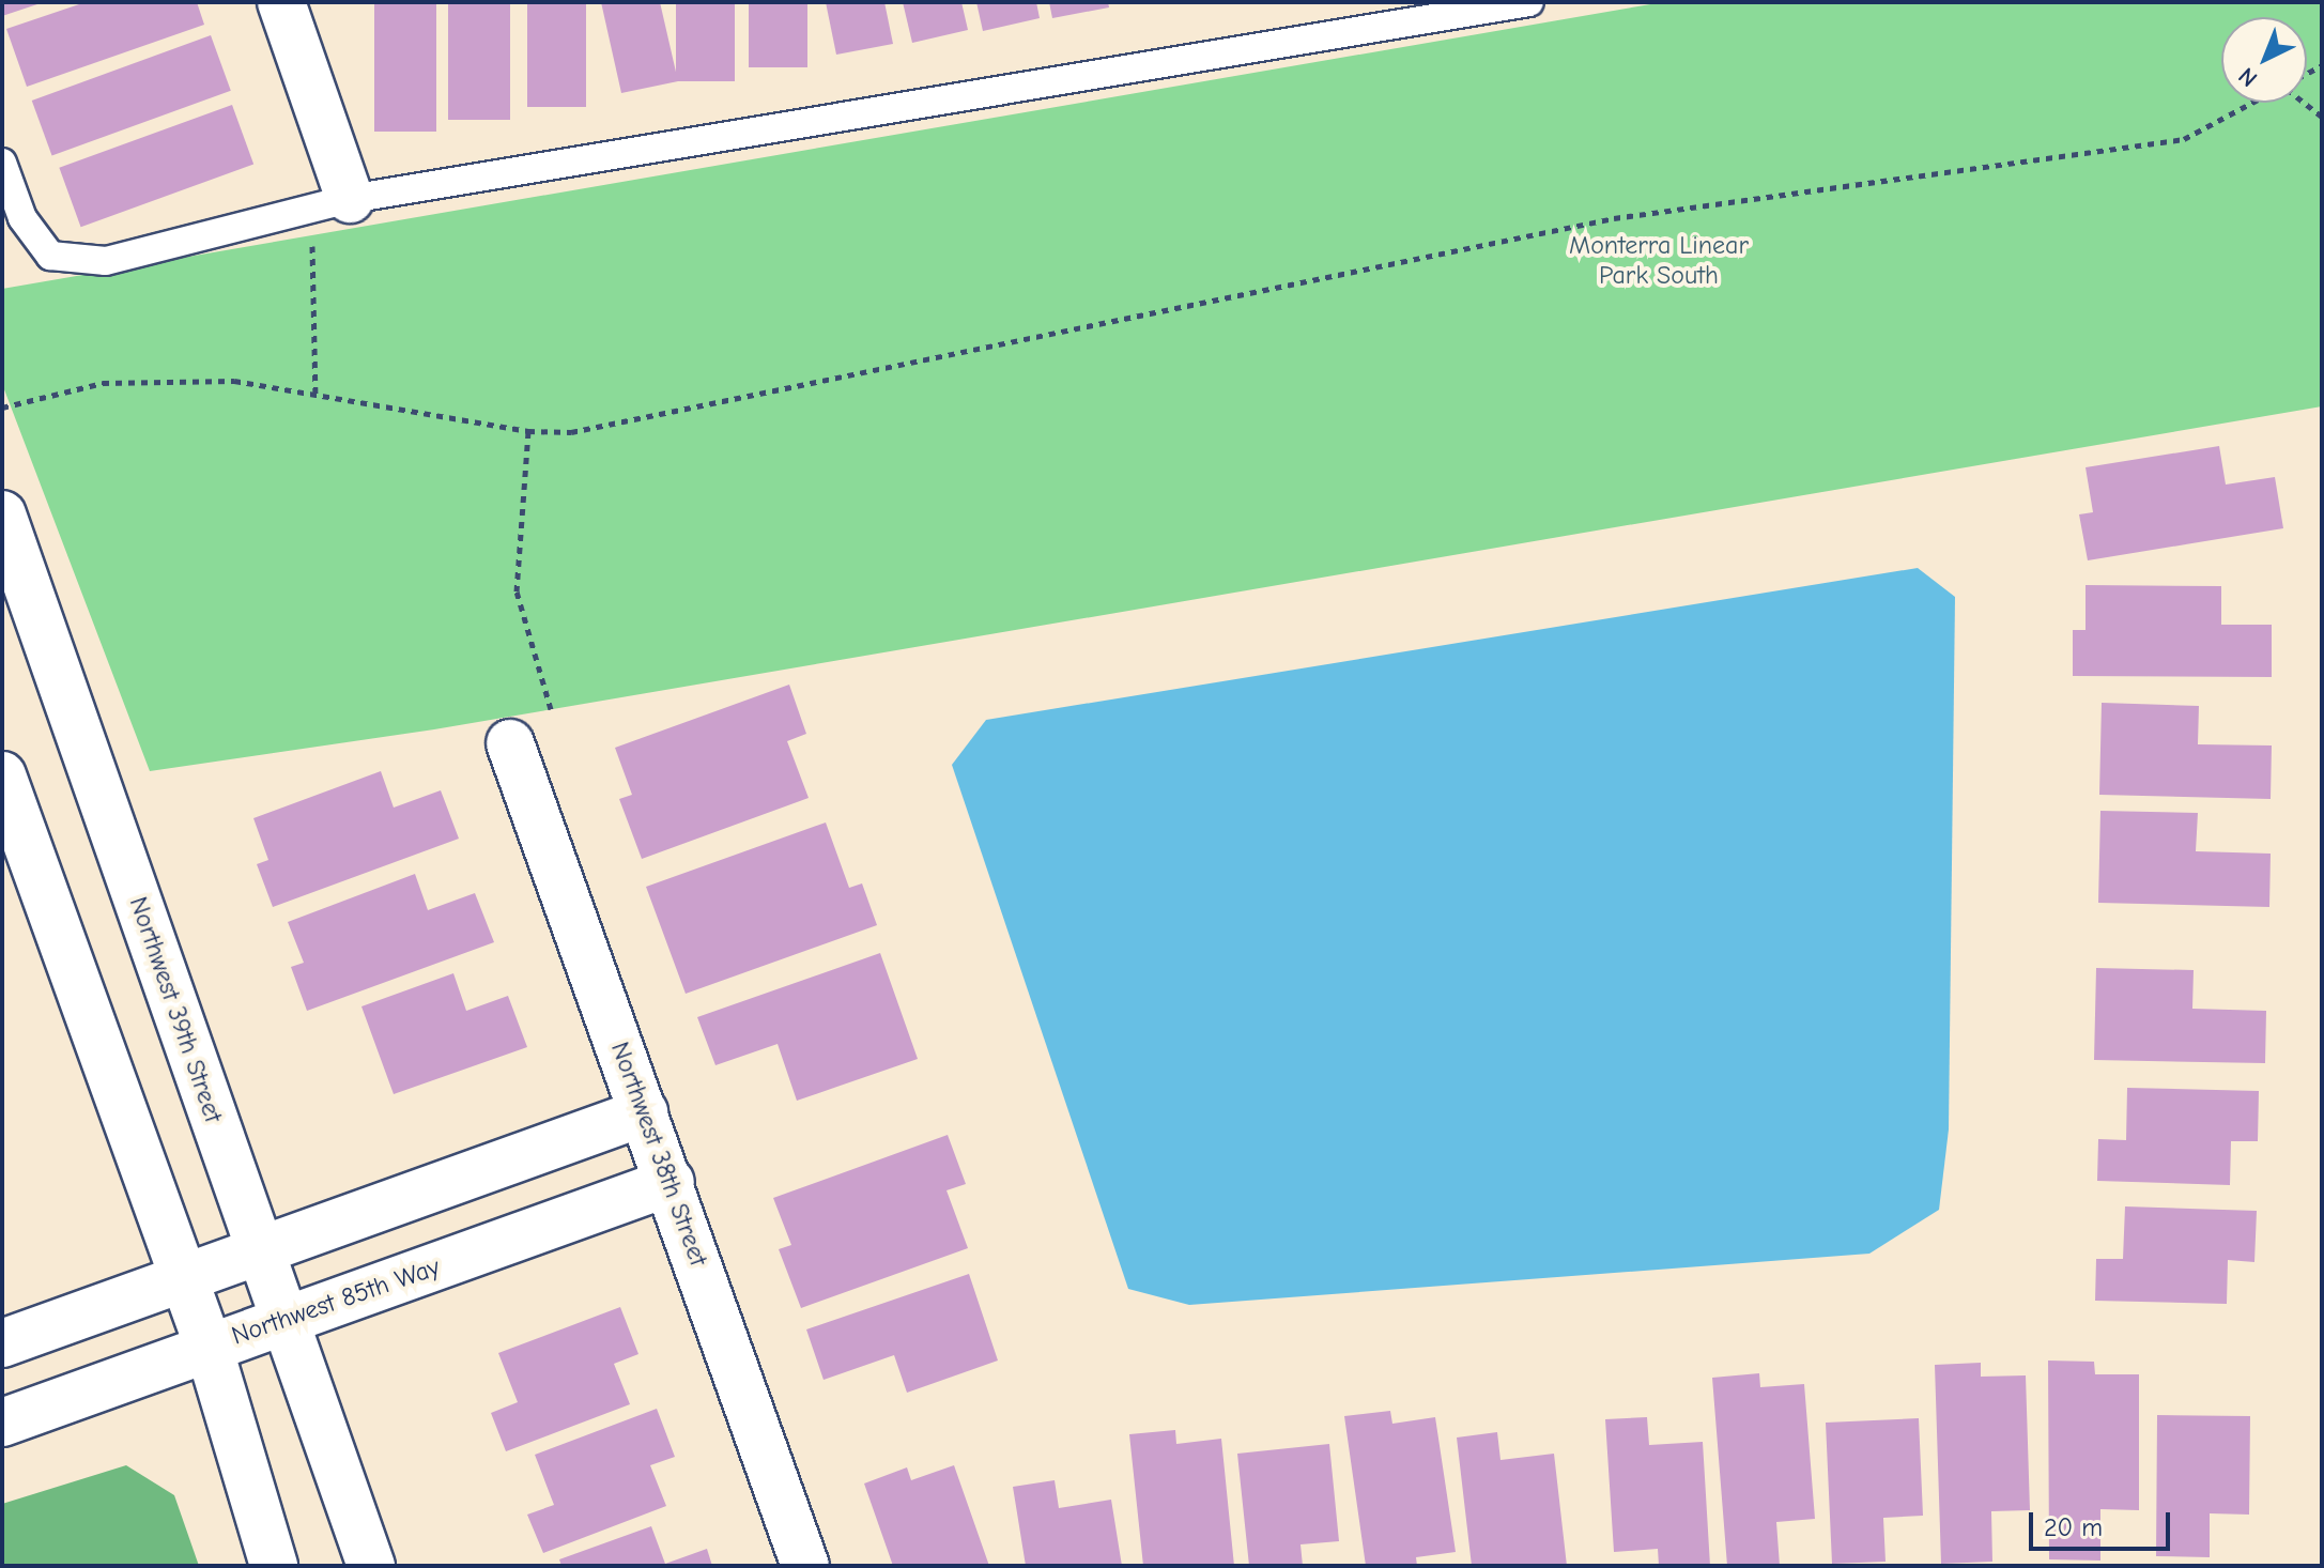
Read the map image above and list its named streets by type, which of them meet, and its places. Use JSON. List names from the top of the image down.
{
  "streets": {
    "street": ["Northwest 39th Street", "Northwest 38th Street", "Northwest 85th Way"]
  },
  "crossings": [
    ["Northwest 39th Street", "Northwest 85th Way"],
    ["Northwest 38th Street", "Northwest 85th Way"]
  ],
  "parks": ["Monterra Linear Park South"],
  "scale_bar": "20 m",
  "north": "bottom left"
}
